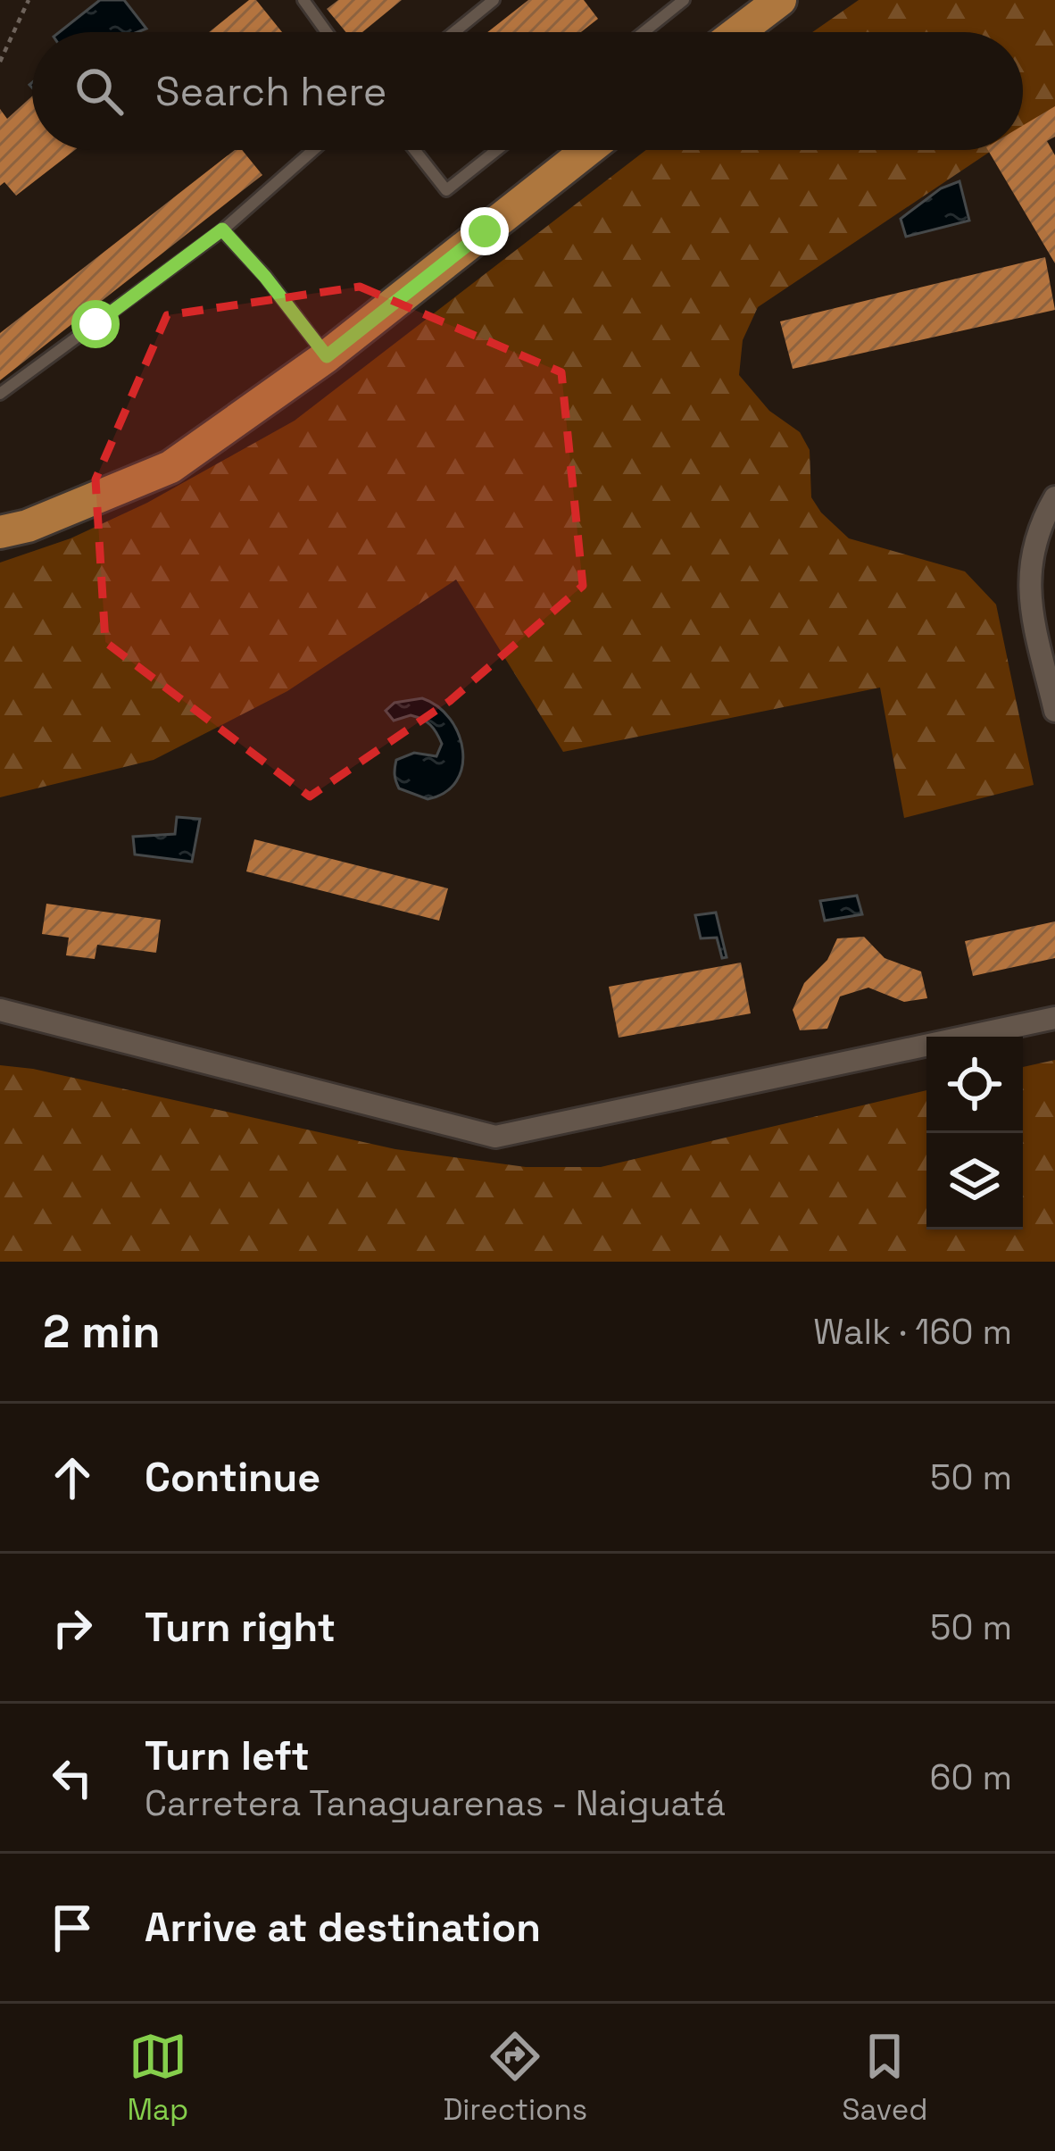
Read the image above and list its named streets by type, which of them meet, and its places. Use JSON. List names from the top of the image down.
{
  "page": {
    "search": "Search here",
    "heading": ["2 min", "Walk · 160 m"],
    "list": [
      ["Continue", "50 m"],
      ["Turn right", "50 m"],
      ["Turn left", "Carretera Tanaguarenas - Naiguatá", "60 m"],
      "Arrive at destination"
    ],
    "nav": ["Map", "Directions", "Saved"]
  }
}
